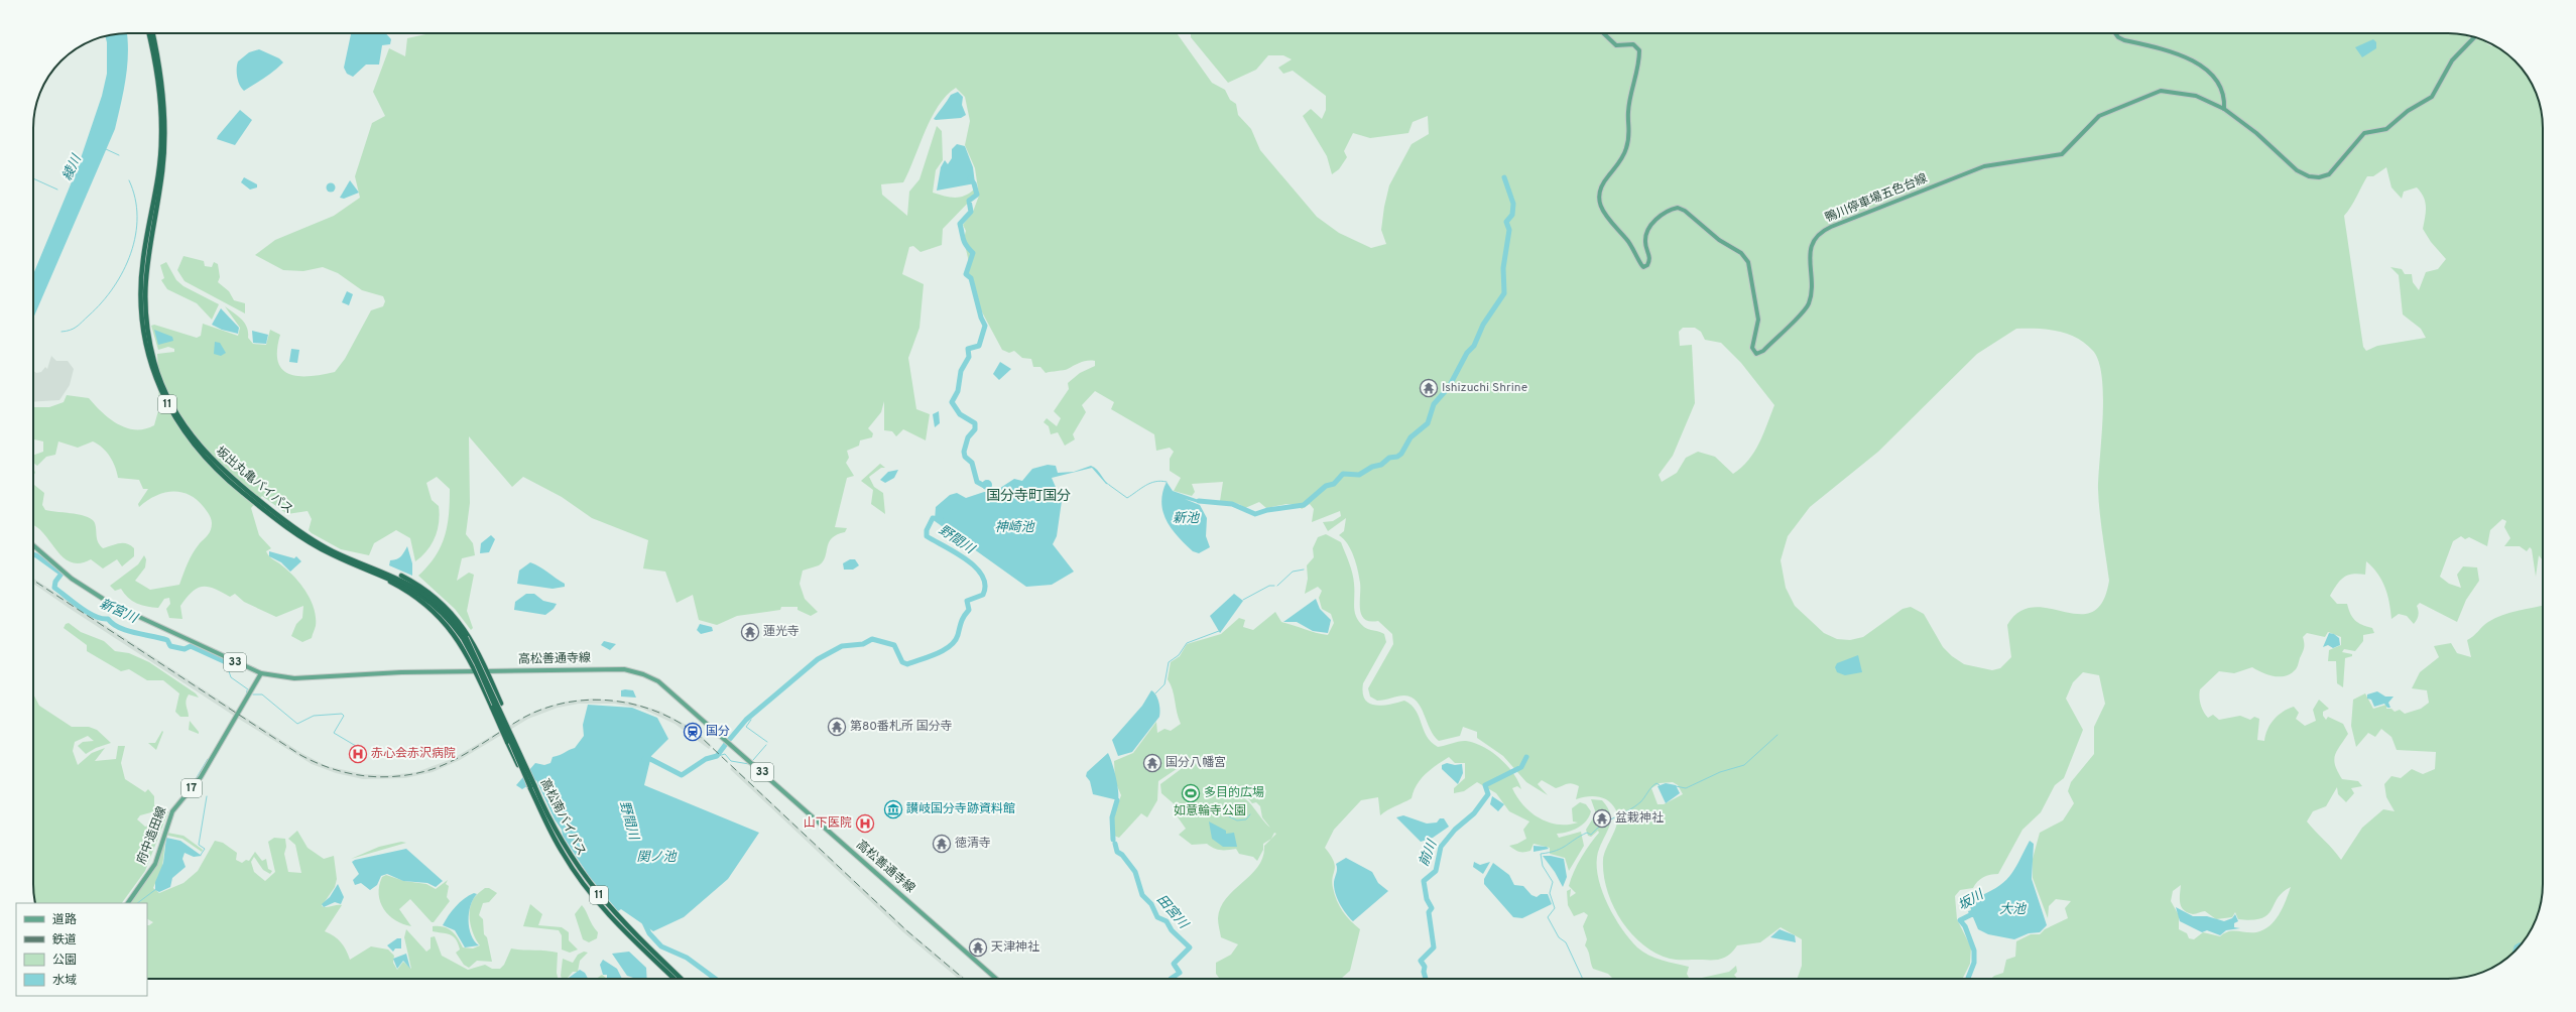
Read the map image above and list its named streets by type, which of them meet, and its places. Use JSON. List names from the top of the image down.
{
  "streets": {
    "highway": ["11", "坂出丸亀バイパス", "高松南バイパス"],
    "main road": [
      "鴨川停車場五色台線",
      "高松善通寺線",
      "33",
      "17",
      "府中造田線"
    ]
  },
  "crossings": [
    ["11", "坂出丸亀バイパス"],
    ["11", "高松善通寺線"],
    ["11", "高松南バイパス"],
    ["坂出丸亀バイパス", "高松善通寺線"],
    ["坂出丸亀バイパス", "高松南バイパス"],
    ["高松善通寺線", "高松南バイパス"],
    ["高松善通寺線", "府中造田線"]
  ],
  "districts": ["国分寺町国分"],
  "water": [
    "綾川",
    "新池",
    "神崎池",
    "野間川",
    "新宮川",
    "前川",
    "関ノ池",
    "坂川",
    "大池",
    "田宮川"
  ],
  "parks": ["如意輪寺公園"],
  "places": {
    "temple": [
      "Ishizuchi Shrine",
      "蓮光寺",
      "第80番札所 国分寺",
      "国分八幡宮",
      "盆栽神社",
      "徳清寺",
      "天津神社"
    ],
    "station": ["国分"],
    "hospital": ["赤心会赤沢病院", "山下医院"],
    "sports": ["多目的広場"],
    "museum": ["讃岐国分寺跡資料館"]
  },
  "legend": [
    "道路",
    "鉄道",
    "公園",
    "水域"
  ]
}
